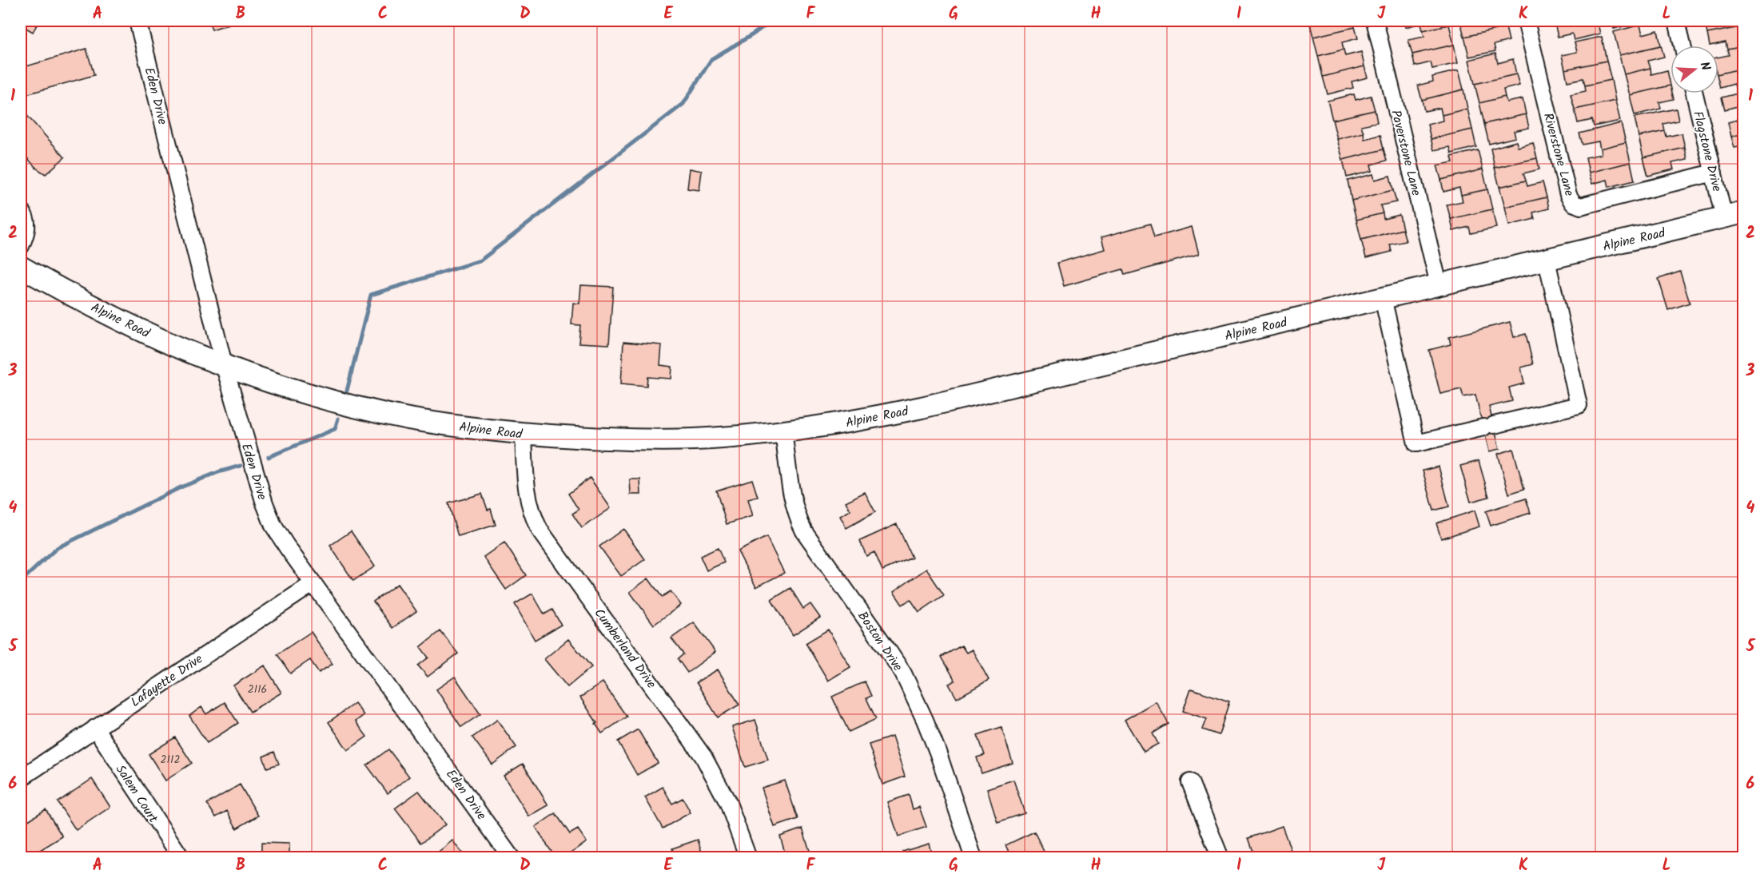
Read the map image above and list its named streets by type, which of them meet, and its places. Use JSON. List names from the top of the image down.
{
  "streets": {
    "main road": ["Alpine Road"],
    "street": [
      "Eden Drive",
      "Flagstone Drive",
      "Paverstone Lane",
      "Riverstone Lane",
      "Boston Drive",
      "Cumberland Drive",
      "Lafayette Drive",
      "Salem Court"
    ]
  },
  "crossings": [
    ["Eden Drive", "Alpine Road"],
    ["Eden Drive", "Lafayette Drive"],
    ["Flagstone Drive", "Riverstone Lane"],
    ["Flagstone Drive", "Alpine Road"],
    ["Paverstone Lane", "Alpine Road"],
    ["Alpine Road", "Boston Drive"],
    ["Alpine Road", "Cumberland Drive"],
    ["Lafayette Drive", "Salem Court"]
  ],
  "house_numbers": ["2116", "2112"],
  "north": "right",
  "grid": {
    "columns": [
      "A",
      "B",
      "C",
      "D",
      "E",
      "F",
      "G",
      "H",
      "I",
      "J",
      "K",
      "L"
    ],
    "rows": [
      "1",
      "2",
      "3",
      "4",
      "5",
      "6"
    ]
  }
}
